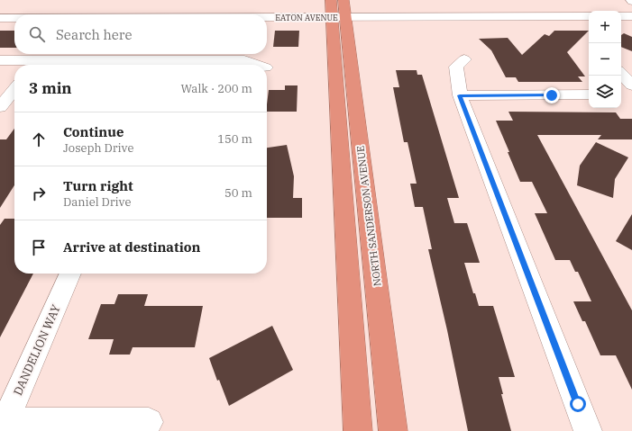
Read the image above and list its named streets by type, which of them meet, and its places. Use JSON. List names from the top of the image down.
{
  "streets": {
    "highway": ["NORTH SANDERSON AVENUE"],
    "street": ["EATON AVENUE", "DANDELION WAY"]
  },
  "crossings": [
    ["EATON AVENUE", "NORTH SANDERSON AVENUE"]
  ],
  "page": {
    "map_buttons": ["+", "−"],
    "search": "Search here",
    "heading": ["3 min", "Walk · 200 m"],
    "list": [
      ["Continue", "Joseph Drive", "150 m"],
      ["Turn right", "Daniel Drive", "50 m"],
      "Arrive at destination"
    ]
  }
}
